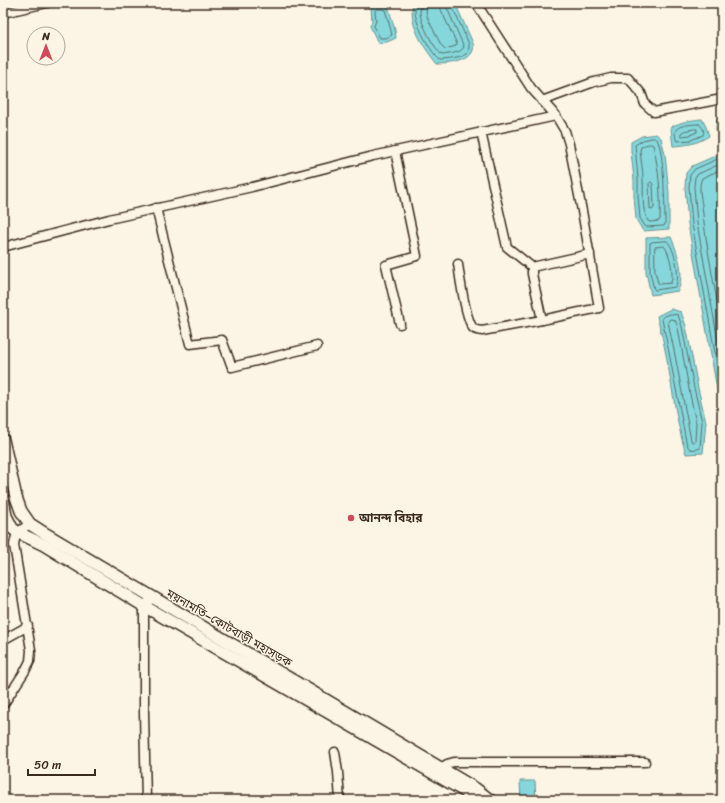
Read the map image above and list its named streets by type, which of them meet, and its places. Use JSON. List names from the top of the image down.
{
  "streets": {
    "main road": ["ময়নামতি–কোটবাড়ী মহাসড়ক"]
  },
  "places": ["আনন্দ বিহার"],
  "scale_bar": "50 m",
  "north": "top"
}
